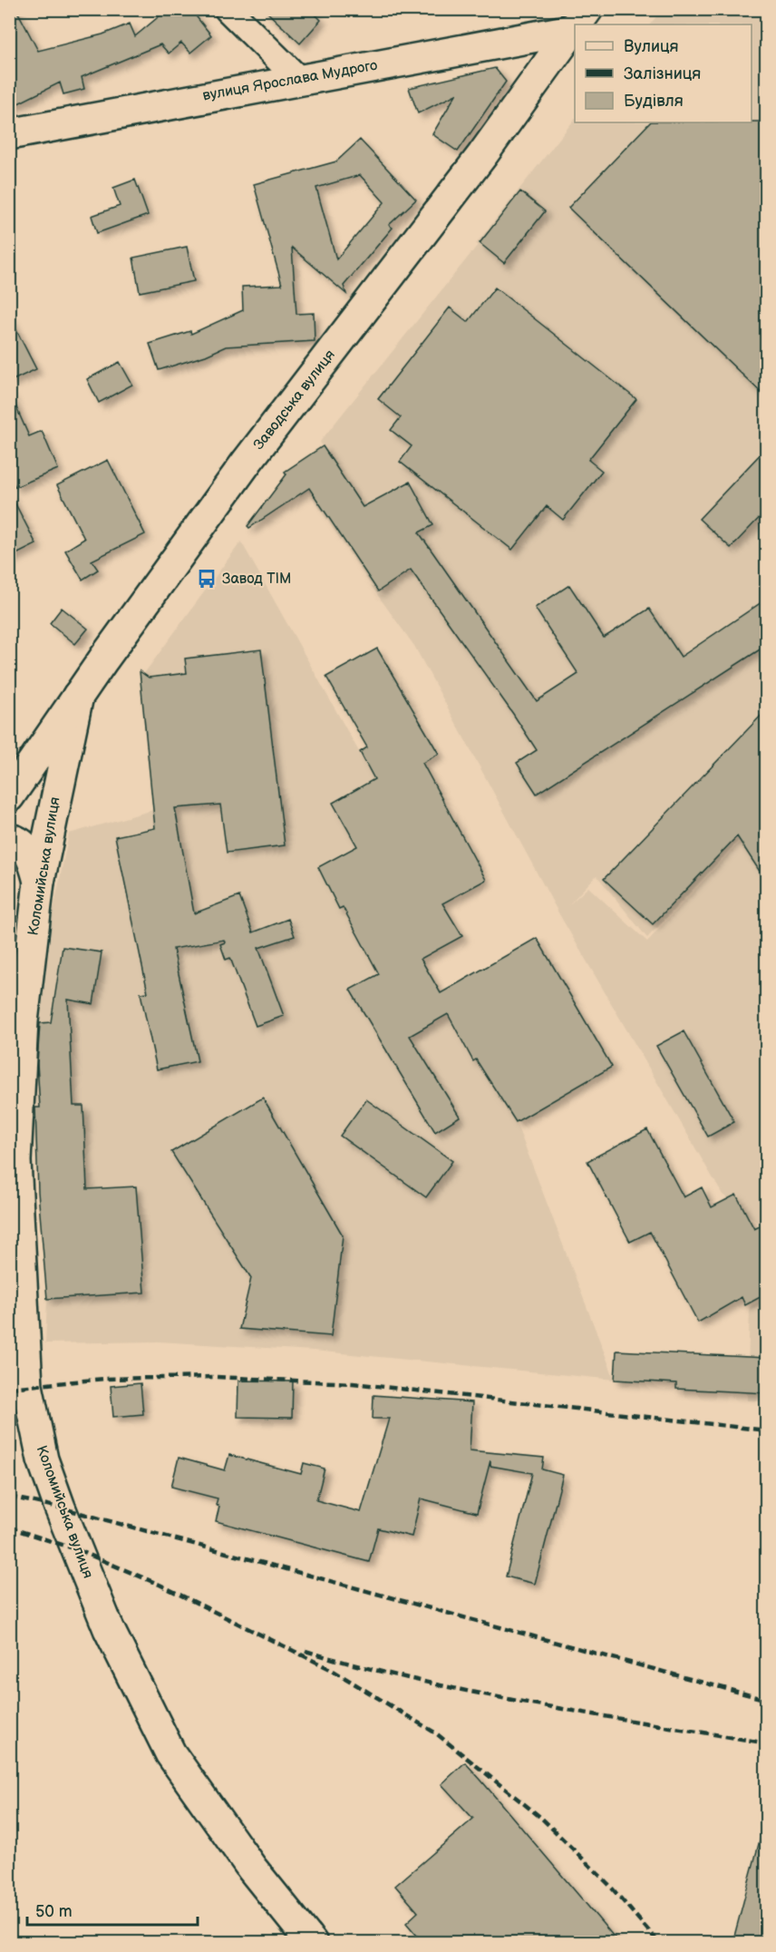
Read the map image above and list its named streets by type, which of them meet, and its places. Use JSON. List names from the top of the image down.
{
  "streets": {
    "main road": ["вулиця Ярослава Мудрого", "Заводська вулиця", "Коломийська вулиця"]
  },
  "crossings": [
    ["Заводська вулиця", "Коломийська вулиця"]
  ],
  "places": {
    "bus stop": ["Завод ТІМ"]
  },
  "legend": ["Вулиця", "Залізниця", "Будівля"],
  "scale_bar": "50 m"
}
